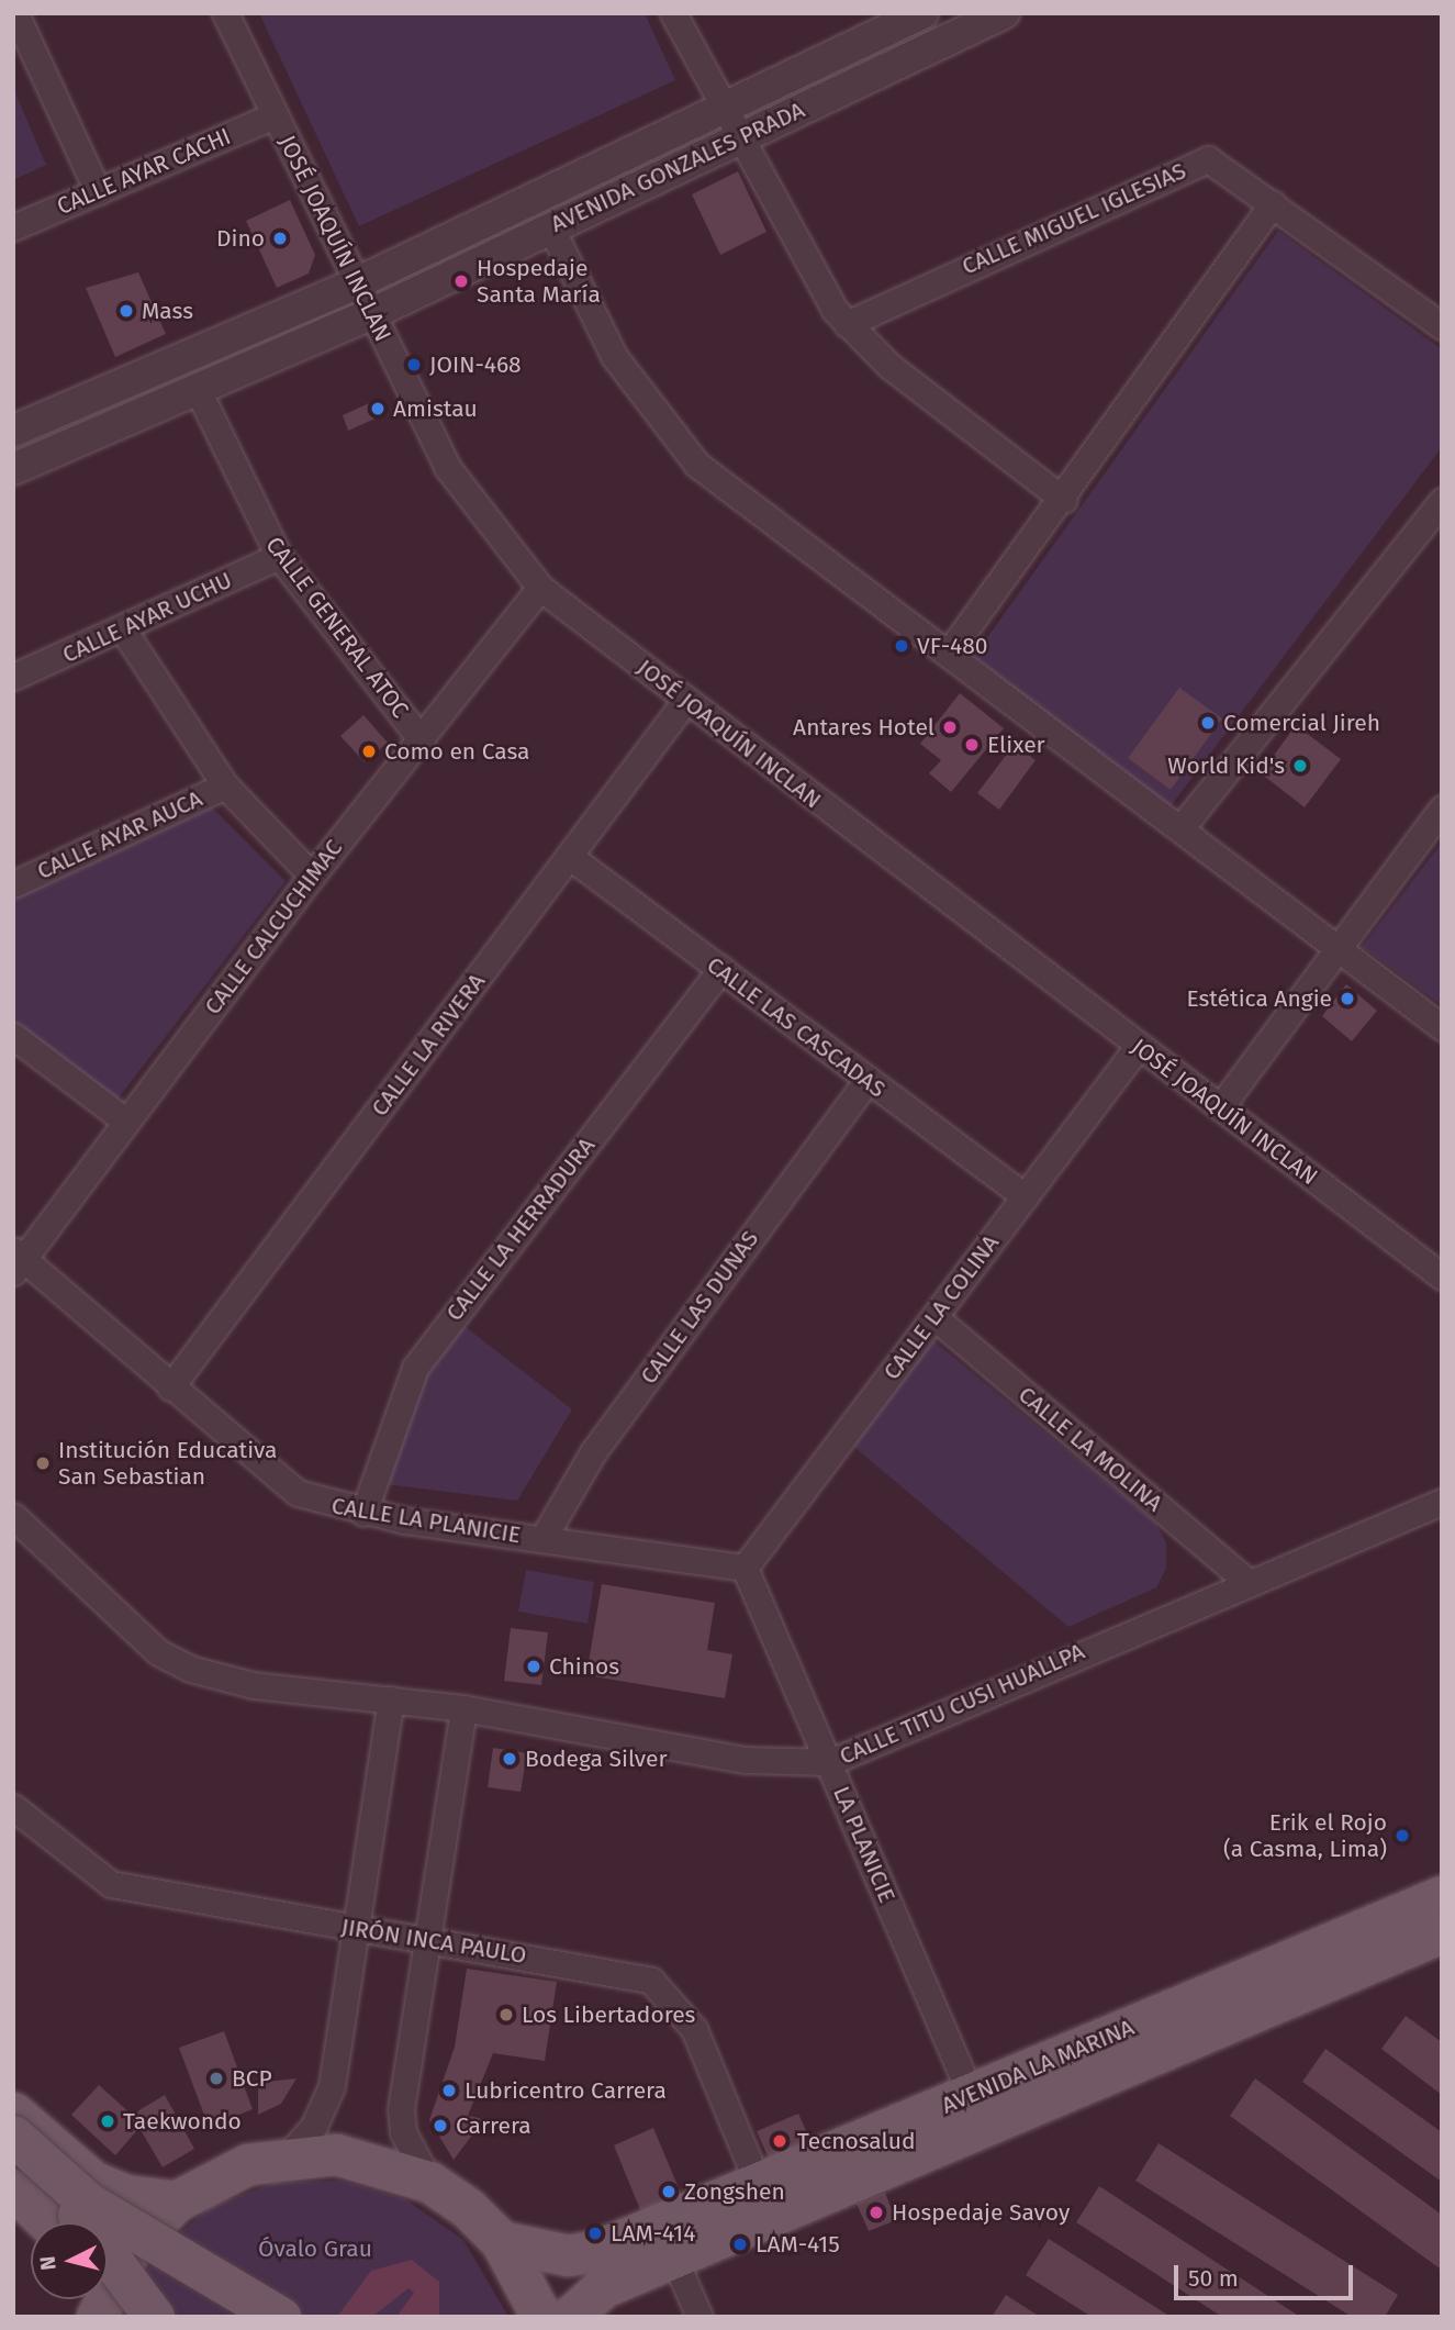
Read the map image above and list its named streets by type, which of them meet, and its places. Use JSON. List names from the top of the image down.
{
  "streets": {
    "main road": ["AVENIDA LA MARINA"],
    "street": [
      "AVENIDA GONZALES PRADA",
      "CALLE AYAR CACHI",
      "CALLE MIGUEL IGLESIAS",
      "JOSÉ JOAQUÍN INCLAN",
      "CALLE AYAR UCHU",
      "CALLE GENERAL ATOC",
      "CALLE AYAR AUCA",
      "CALLE CALCUCHIMAC",
      "CALLE LAS CASCADAS",
      "CALLE LA RIVERA",
      "CALLE LA HERRADURA",
      "CALLE LAS DUNAS",
      "CALLE LA COLINA",
      "CALLE LA MOLINA",
      "CALLE LA PLANICIE",
      "CALLE TITU CUSI HUALLPA",
      "LA PLANICIE",
      "JIRÓN INCA PAULO"
    ]
  },
  "crossings": [
    ["AVENIDA GONZALES PRADA", "JOSÉ JOAQUÍN INCLAN"],
    ["AVENIDA GONZALES PRADA", "CALLE GENERAL ATOC"],
    ["CALLE AYAR CACHI", "JOSÉ JOAQUÍN INCLAN"],
    ["JOSÉ JOAQUÍN INCLAN", "CALLE CALCUCHIMAC"],
    ["JOSÉ JOAQUÍN INCLAN", "CALLE LA RIVERA"],
    ["JOSÉ JOAQUÍN INCLAN", "CALLE LA COLINA"],
    ["CALLE AYAR UCHU", "CALLE GENERAL ATOC"],
    ["CALLE GENERAL ATOC", "CALLE CALCUCHIMAC"],
    ["CALLE CALCUCHIMAC", "CALLE LA PLANICIE"],
    ["CALLE LAS CASCADAS", "CALLE LA RIVERA"],
    ["CALLE LAS CASCADAS", "CALLE LA HERRADURA"],
    ["CALLE LAS CASCADAS", "CALLE LAS DUNAS"],
    ["CALLE LAS CASCADAS", "CALLE LA COLINA"],
    ["CALLE LA RIVERA", "CALLE LA PLANICIE"],
    ["CALLE LA HERRADURA", "CALLE LA PLANICIE"],
    ["CALLE LAS DUNAS", "CALLE LA PLANICIE"],
    ["CALLE LA COLINA", "CALLE LA MOLINA"],
    ["CALLE LA COLINA", "CALLE LA PLANICIE"],
    ["CALLE LA COLINA", "LA PLANICIE"],
    ["CALLE LA MOLINA", "CALLE TITU CUSI HUALLPA"],
    ["CALLE LA PLANICIE", "LA PLANICIE"],
    ["CALLE TITU CUSI HUALLPA", "LA PLANICIE"],
    ["LA PLANICIE", "AVENIDA LA MARINA"],
    ["JIRÓN INCA PAULO", "AVENIDA LA MARINA"]
  ],
  "parks": ["Óvalo Grau"],
  "places": [
    "Dino",
    "Hospedaje Santa María",
    "Mass",
    "JOIN-468",
    "Amistau",
    "VF-480",
    "Comercial Jireh",
    "Antares Hotel",
    "Elixer",
    "Como en Casa",
    "World Kid's",
    "Estética Angie",
    "Institución Educativa San Sebastian",
    "Chinos",
    "Bodega Silver",
    "Erik el Rojo (a Casma, Lima)",
    "Los Libertadores",
    "BCP",
    "Lubricentro Carrera",
    "Taekwondo",
    "Carrera",
    "Tecnosalud",
    "Zongshen",
    "Hospedaje Savoy",
    "LAM-414",
    "LAM-415"
  ],
  "scale_bar": "50 m",
  "north": "left"
}
